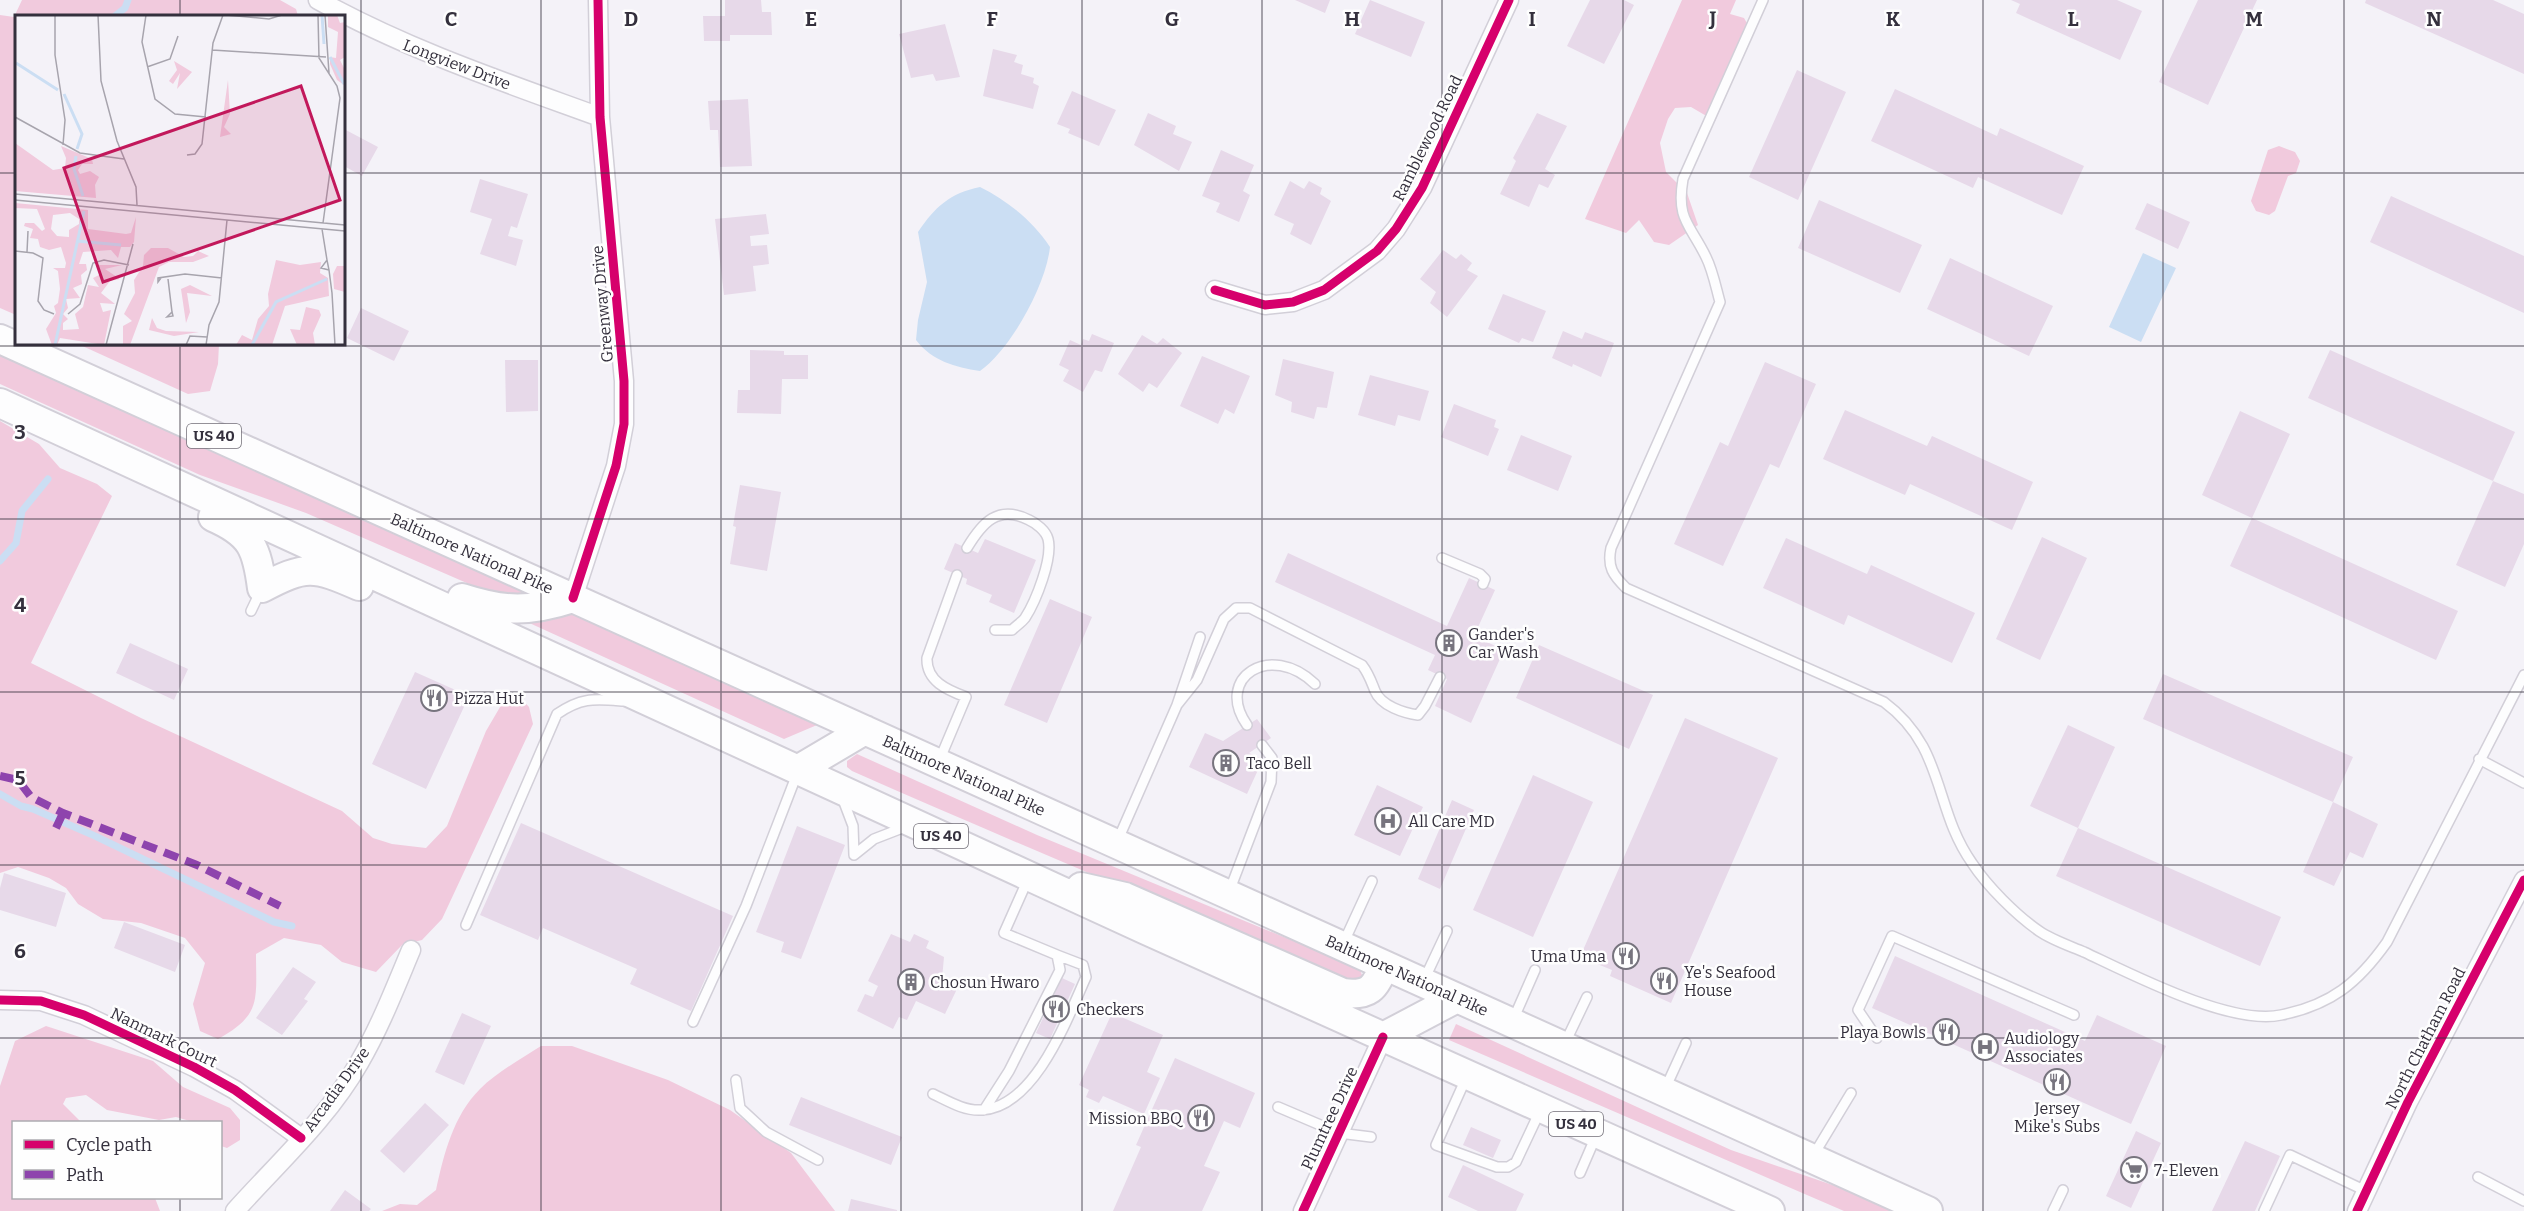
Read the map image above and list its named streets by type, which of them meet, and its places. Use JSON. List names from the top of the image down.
{
  "streets": {
    "main road": ["US 40", "Baltimore National Pike"],
    "street": [
      "Longview Drive",
      "Ramblewood Road",
      "Greenway Drive",
      "Nanmark Court",
      "North Chatham Road",
      "Arcadia Drive",
      "Plumtree Drive"
    ]
  },
  "crossings": [
    ["Longview Drive", "Greenway Drive"],
    ["Greenway Drive", "Baltimore National Pike"],
    ["US 40", "Plumtree Drive"],
    ["Nanmark Court", "Arcadia Drive"]
  ],
  "places": {
    "building": ["Gander's Car Wash", "Taco Bell", "Chosun Hwaro"],
    "restaurant": [
      "Pizza Hut",
      "Uma Uma",
      "Ye's Seafood House",
      "Checkers",
      "Playa Bowls",
      "Jersey Mike's Subs",
      "Mission BBQ"
    ],
    "hospital": ["All Care MD", "Audiology Associates"],
    "supermarket": ["7-Eleven"]
  },
  "legend": ["Cycle path", "Path"],
  "grid": {
    "columns": [
      "C",
      "D",
      "E",
      "F",
      "G",
      "H",
      "I",
      "J",
      "K",
      "L",
      "M",
      "N"
    ],
    "rows": [
      "3",
      "4",
      "5",
      "6"
    ]
  }
}
